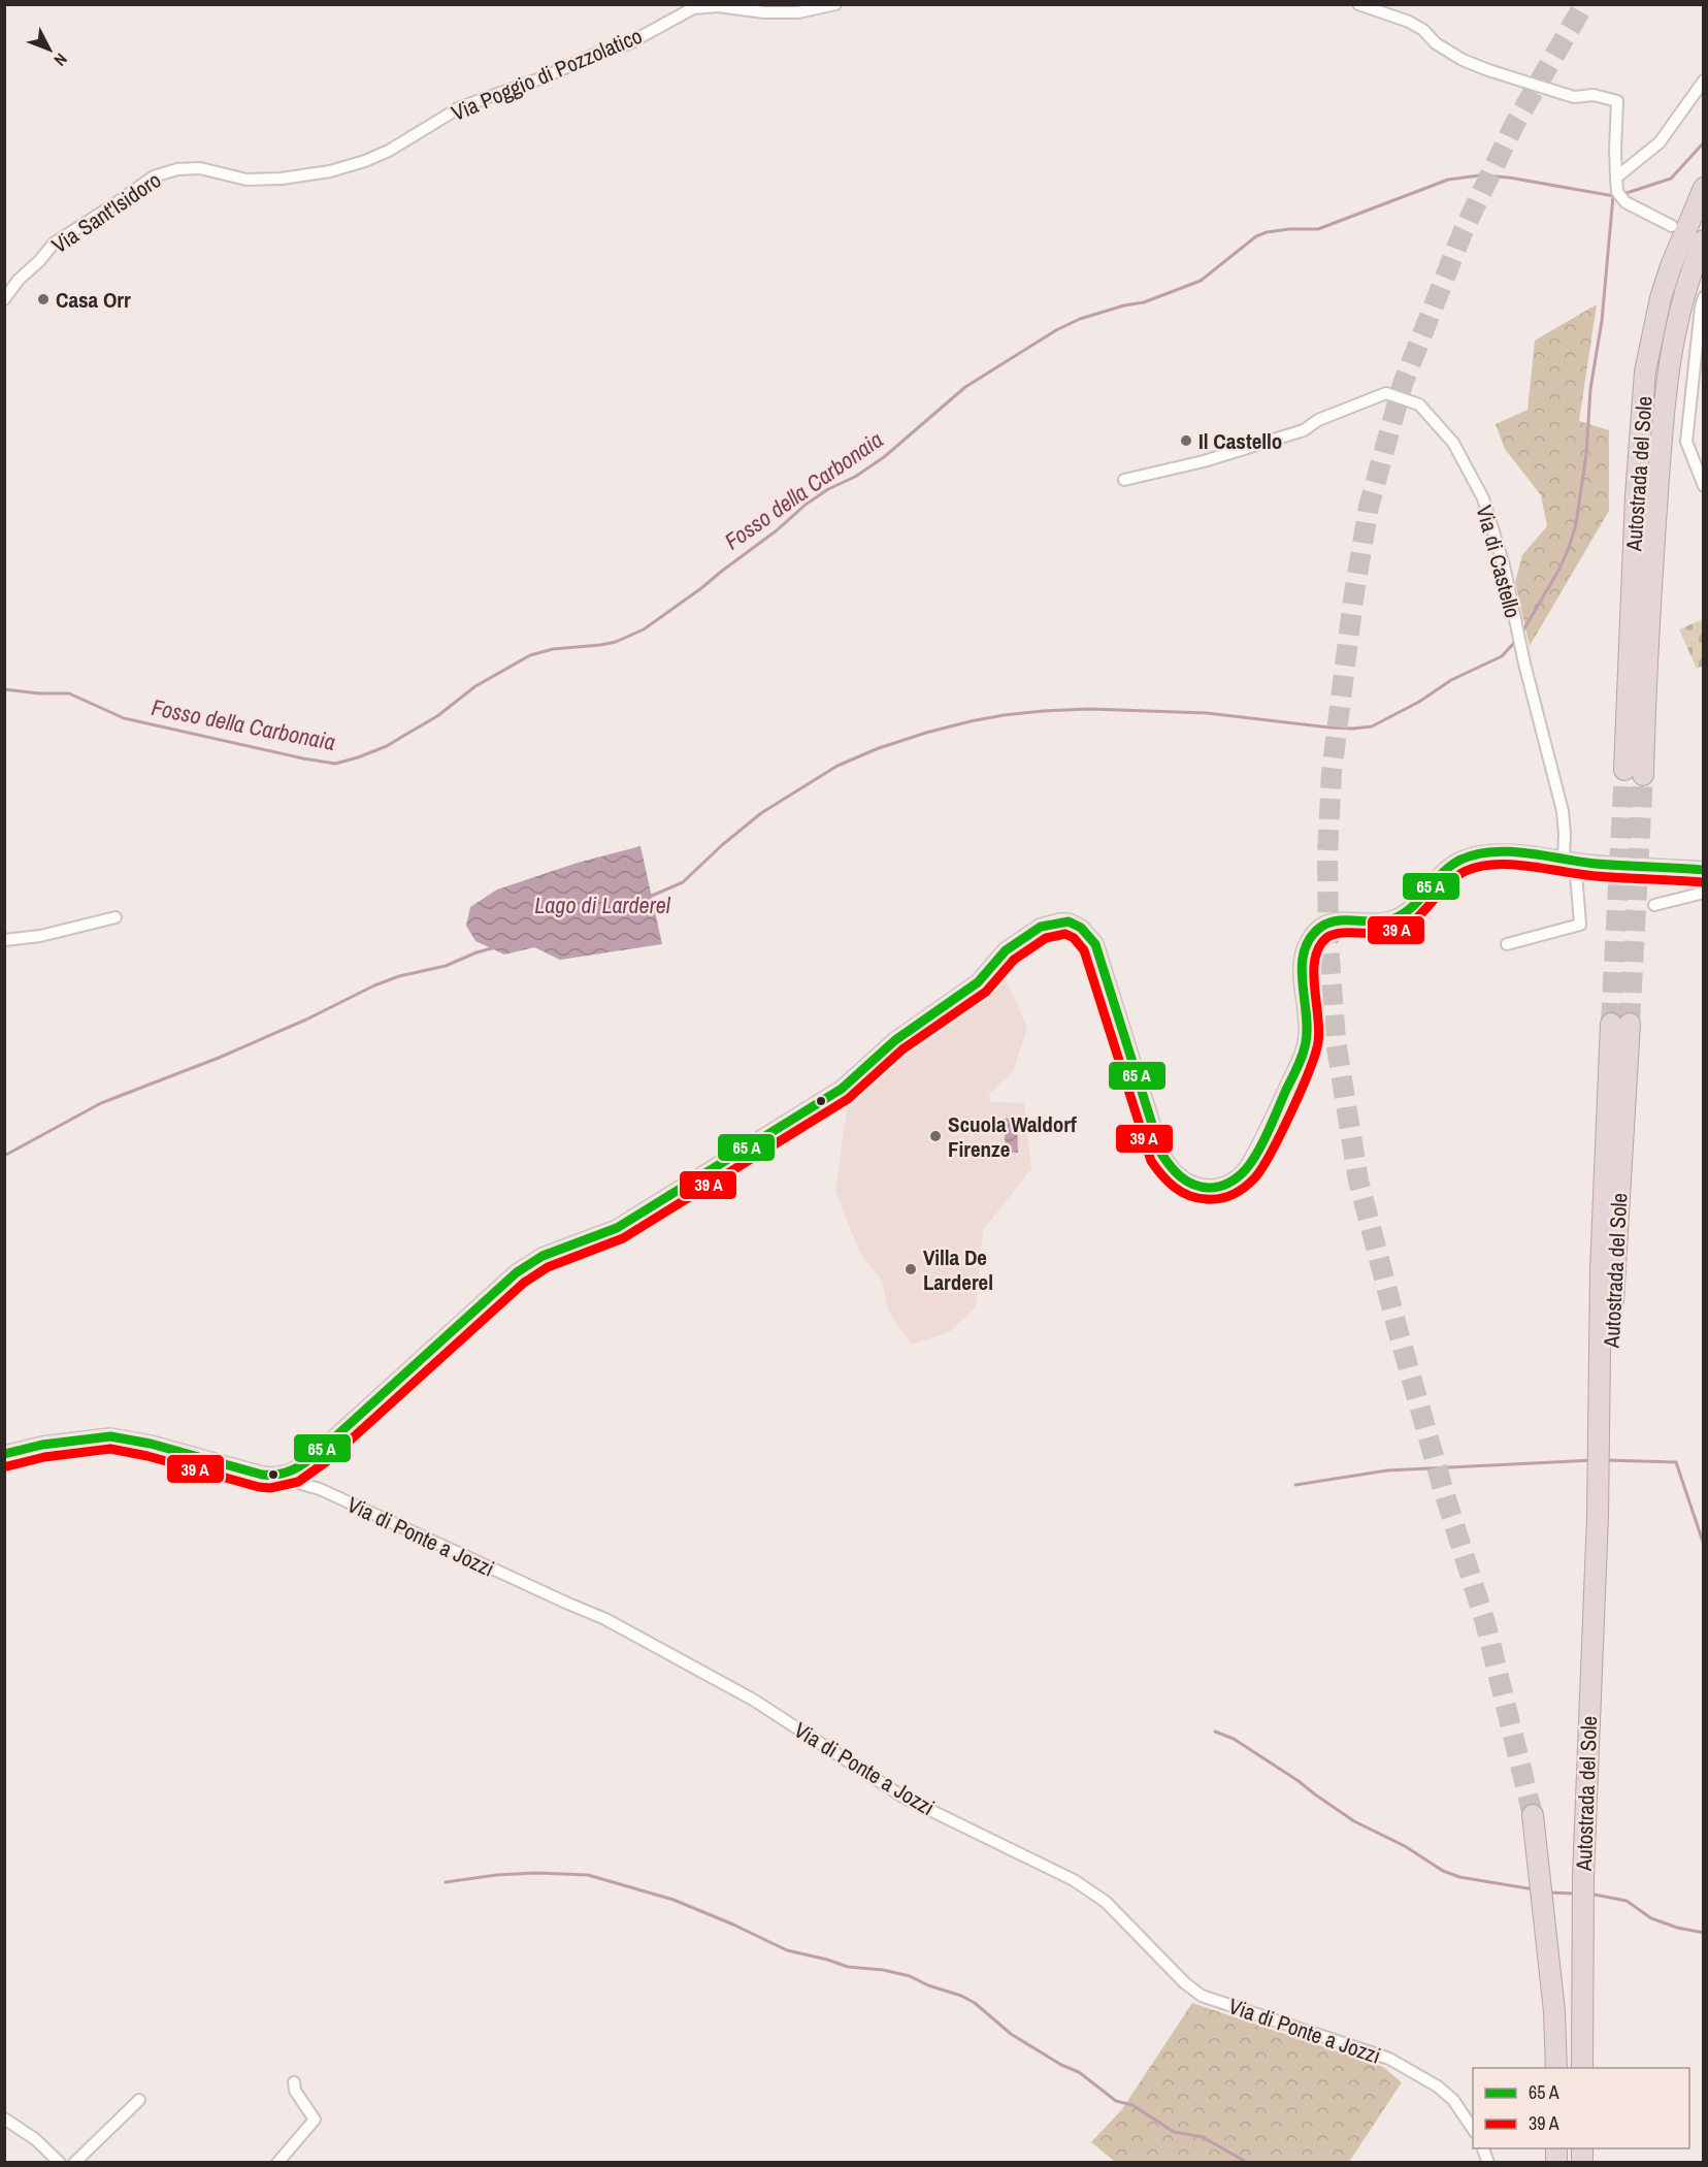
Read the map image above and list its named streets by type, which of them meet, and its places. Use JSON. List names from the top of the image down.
{
  "streets": {
    "highway": ["Autostrada del Sole"],
    "street": [
      "Via Poggio di Pozzolatico",
      "Via Sant'Isidoro",
      "Via di Castello",
      "Via di Ponte a Jozzi"
    ]
  },
  "crossings": [
    ["Via Poggio di Pozzolatico", "Via Sant'Isidoro"]
  ],
  "water": ["Fosso della Carbonaia", "Lago di Larderel"],
  "places": [
    "Casa Orr",
    "Il Castello",
    "Scuola Waldorf Firenze",
    "Villa De Larderel"
  ],
  "legend": ["65 A", "39 A"],
  "north": "bottom right"
}
